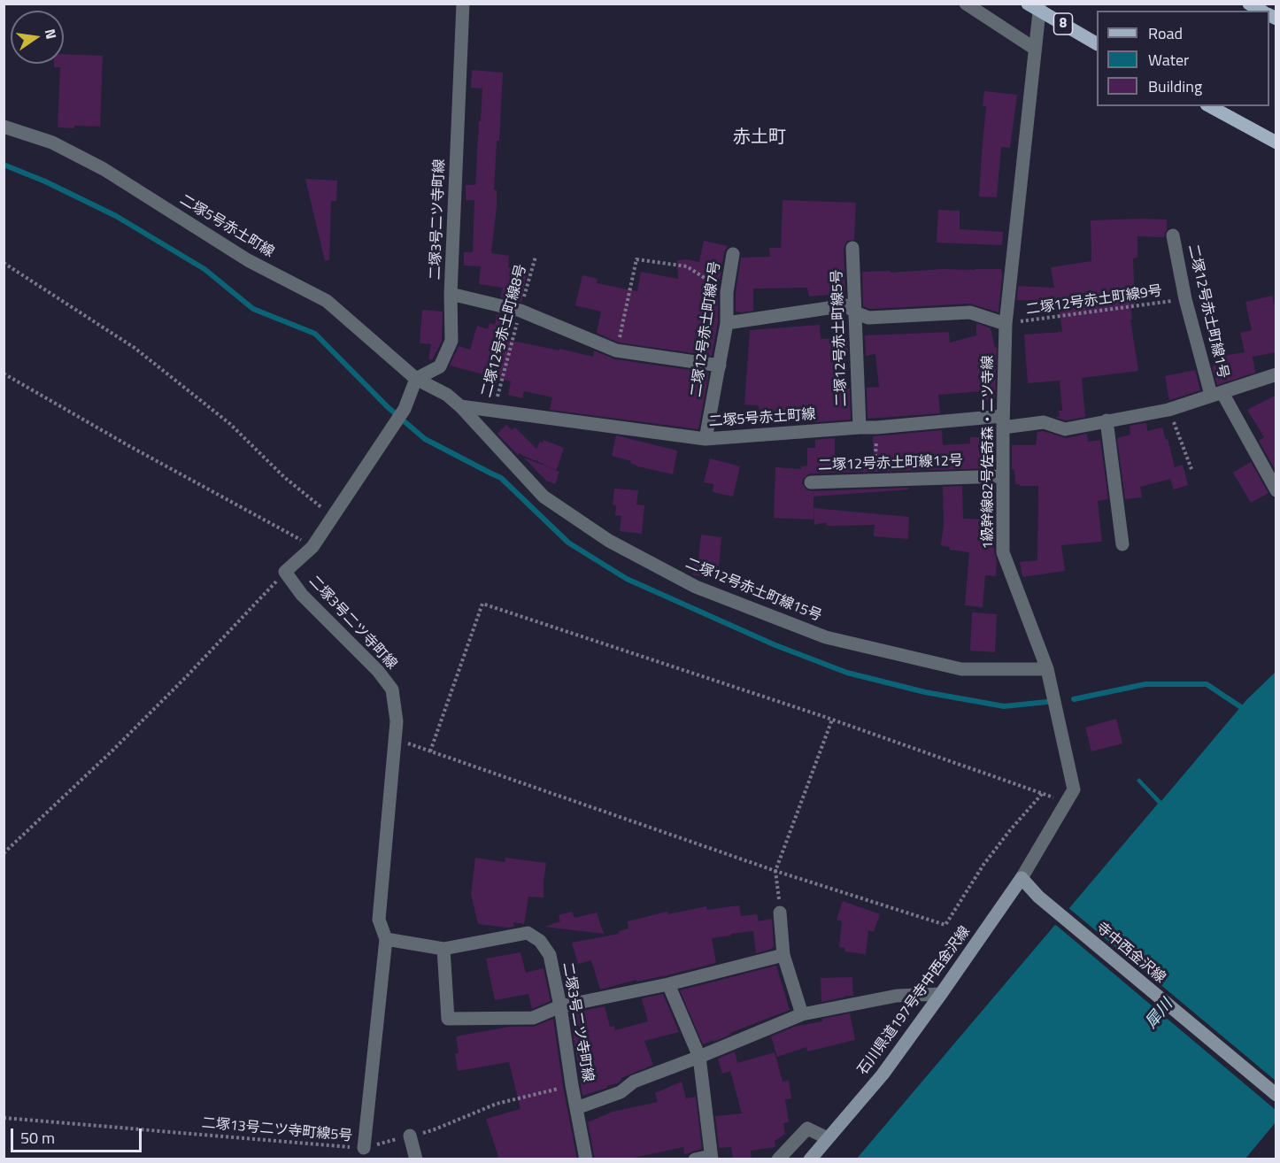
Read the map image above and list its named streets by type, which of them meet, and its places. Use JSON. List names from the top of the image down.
{
  "streets": {
    "main road": ["8", "寺中西金沢線", "石川県道197号寺中西金沢線"],
    "street": [
      "二塚3号二ツ寺町線",
      "二塚5号赤土町線",
      "二塚12号赤土町線1号",
      "二塚12号赤土町線7号",
      "二塚12号赤土町線5号",
      "1級幹線82号佐奇森・二ツ寺線",
      "二塚12号赤土町線12号",
      "二塚12号赤土町線15号"
    ],
    "path": ["二塚12号赤土町線9号", "二塚12号赤土町線8号", "二塚13号二ツ寺町線5号"]
  },
  "crossings": [
    ["8", "1級幹線82号佐奇森・二ツ寺線"],
    ["二塚3号二ツ寺町線", "二塚5号赤土町線"],
    ["二塚3号二ツ寺町線", "二塚12号赤土町線15号"],
    ["二塚3号二ツ寺町線", "二塚13号二ツ寺町線5号"],
    ["二塚5号赤土町線", "二塚12号赤土町線1号"],
    ["二塚5号赤土町線", "二塚12号赤土町線7号"],
    ["二塚5号赤土町線", "二塚12号赤土町線8号"],
    ["二塚5号赤土町線", "二塚12号赤土町線5号"],
    ["二塚5号赤土町線", "1級幹線82号佐奇森・二ツ寺線"],
    ["二塚5号赤土町線", "二塚12号赤土町線15号"],
    ["二塚12号赤土町線9号", "二塚12号赤土町線1号"],
    ["二塚12号赤土町線9号", "1級幹線82号佐奇森・二ツ寺線"],
    ["1級幹線82号佐奇森・二ツ寺線", "二塚12号赤土町線12号"],
    ["1級幹線82号佐奇森・二ツ寺線", "二塚12号赤土町線15号"],
    ["1級幹線82号佐奇森・二ツ寺線", "寺中西金沢線"],
    ["1級幹線82号佐奇森・二ツ寺線", "石川県道197号寺中西金沢線"],
    ["寺中西金沢線", "石川県道197号寺中西金沢線"]
  ],
  "districts": ["赤土町"],
  "water": ["犀川"],
  "legend": ["Road", "Water", "Building"],
  "scale_bar": "50 m",
  "north": "right"
}
